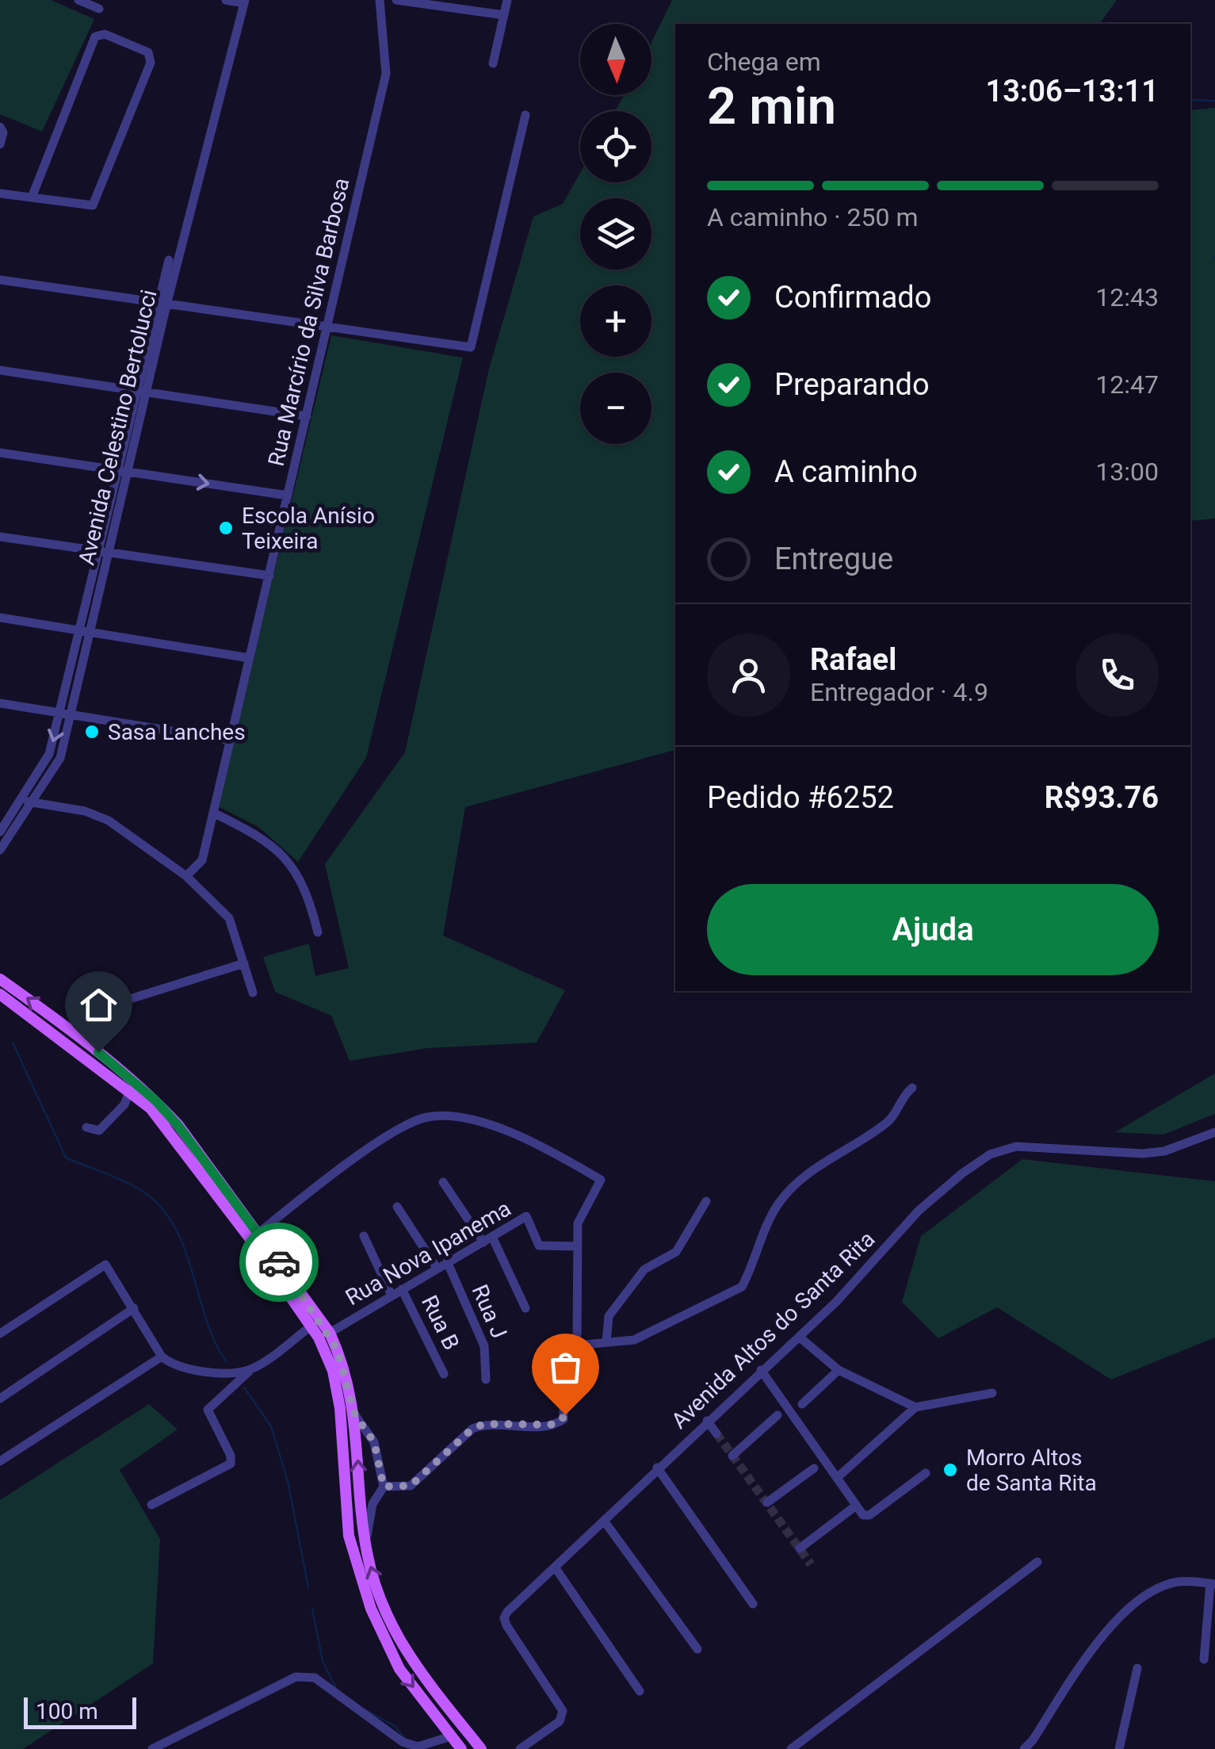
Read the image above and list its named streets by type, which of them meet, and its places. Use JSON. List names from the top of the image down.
{
  "streets": {
    "street": [
      "Rua Marcírio da Silva Barbosa",
      "Avenida Celestino Bertolucci",
      "Rua Nova Ipanema",
      "Rua J",
      "Rua B",
      "Avenida Altos do Santa Rita"
    ]
  },
  "crossings": [
    ["Rua Nova Ipanema", "Rua J"],
    ["Rua Nova Ipanema", "Rua B"]
  ],
  "places": ["Escola Anísio Teixeira", "Sasa Lanches", "Morro Altos de Santa Rita"],
  "scale_bar": "100 m",
  "north": "bottom",
  "page": {
    "map_buttons": ["+", "−"],
    "heading": ["2 min", "Chega em", "13:06–13:11"],
    "panel": [
      "Rafael",
      "Entregador · 4.9",
      "Pedido #6252",
      "R$93.76"
    ],
    "bar": "A caminho · 250 m",
    "list": [
      ["Confirmado", "12:43"],
      ["Preparando", "12:47"],
      ["A caminho", "13:00"],
      "Entregue"
    ],
    "buttons": "Ajuda",
    "scale": "100 m"
  }
}
